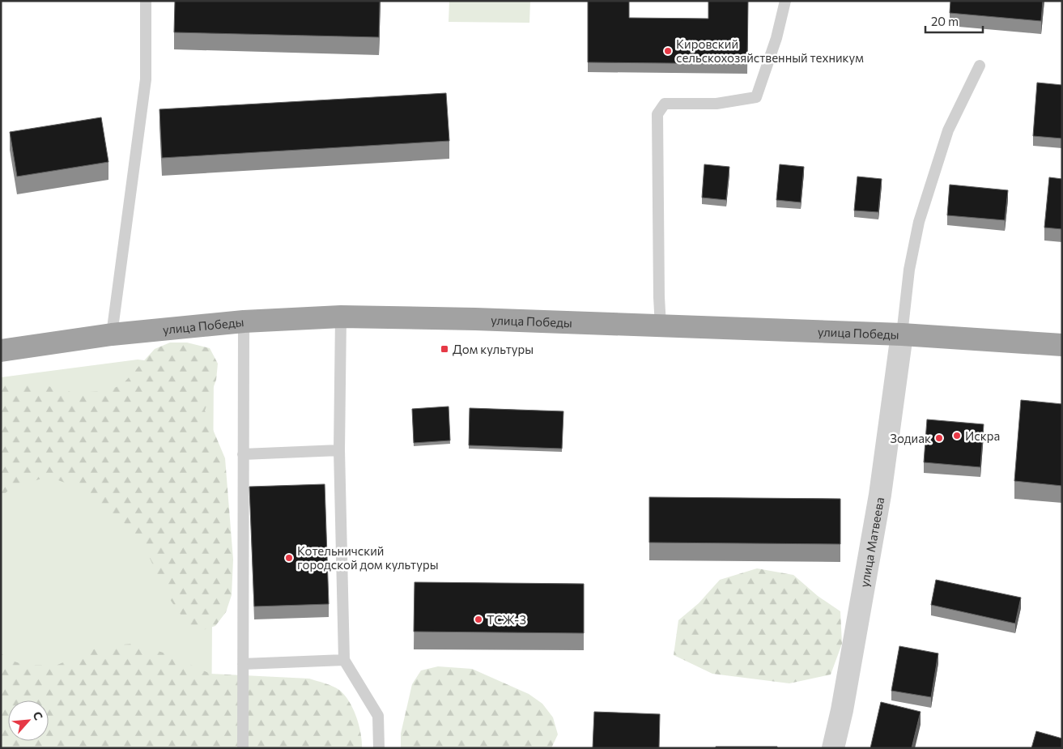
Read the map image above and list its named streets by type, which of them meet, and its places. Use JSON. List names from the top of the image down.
{
  "streets": {
    "highway": ["улица Победы"],
    "street": ["улица Матвеева"]
  },
  "crossings": [
    ["улица Победы", "улица Матвеева"]
  ],
  "places": {
    "other": [
      "Кировский сельскохозяйственный техникум",
      "Искра",
      "Зодиак",
      "Котельничский городской дом культуры",
      "ТСЖ-3"
    ],
    "transit": ["Дом культуры"]
  },
  "scale_bar": "20 m",
  "north": "top right"
}
